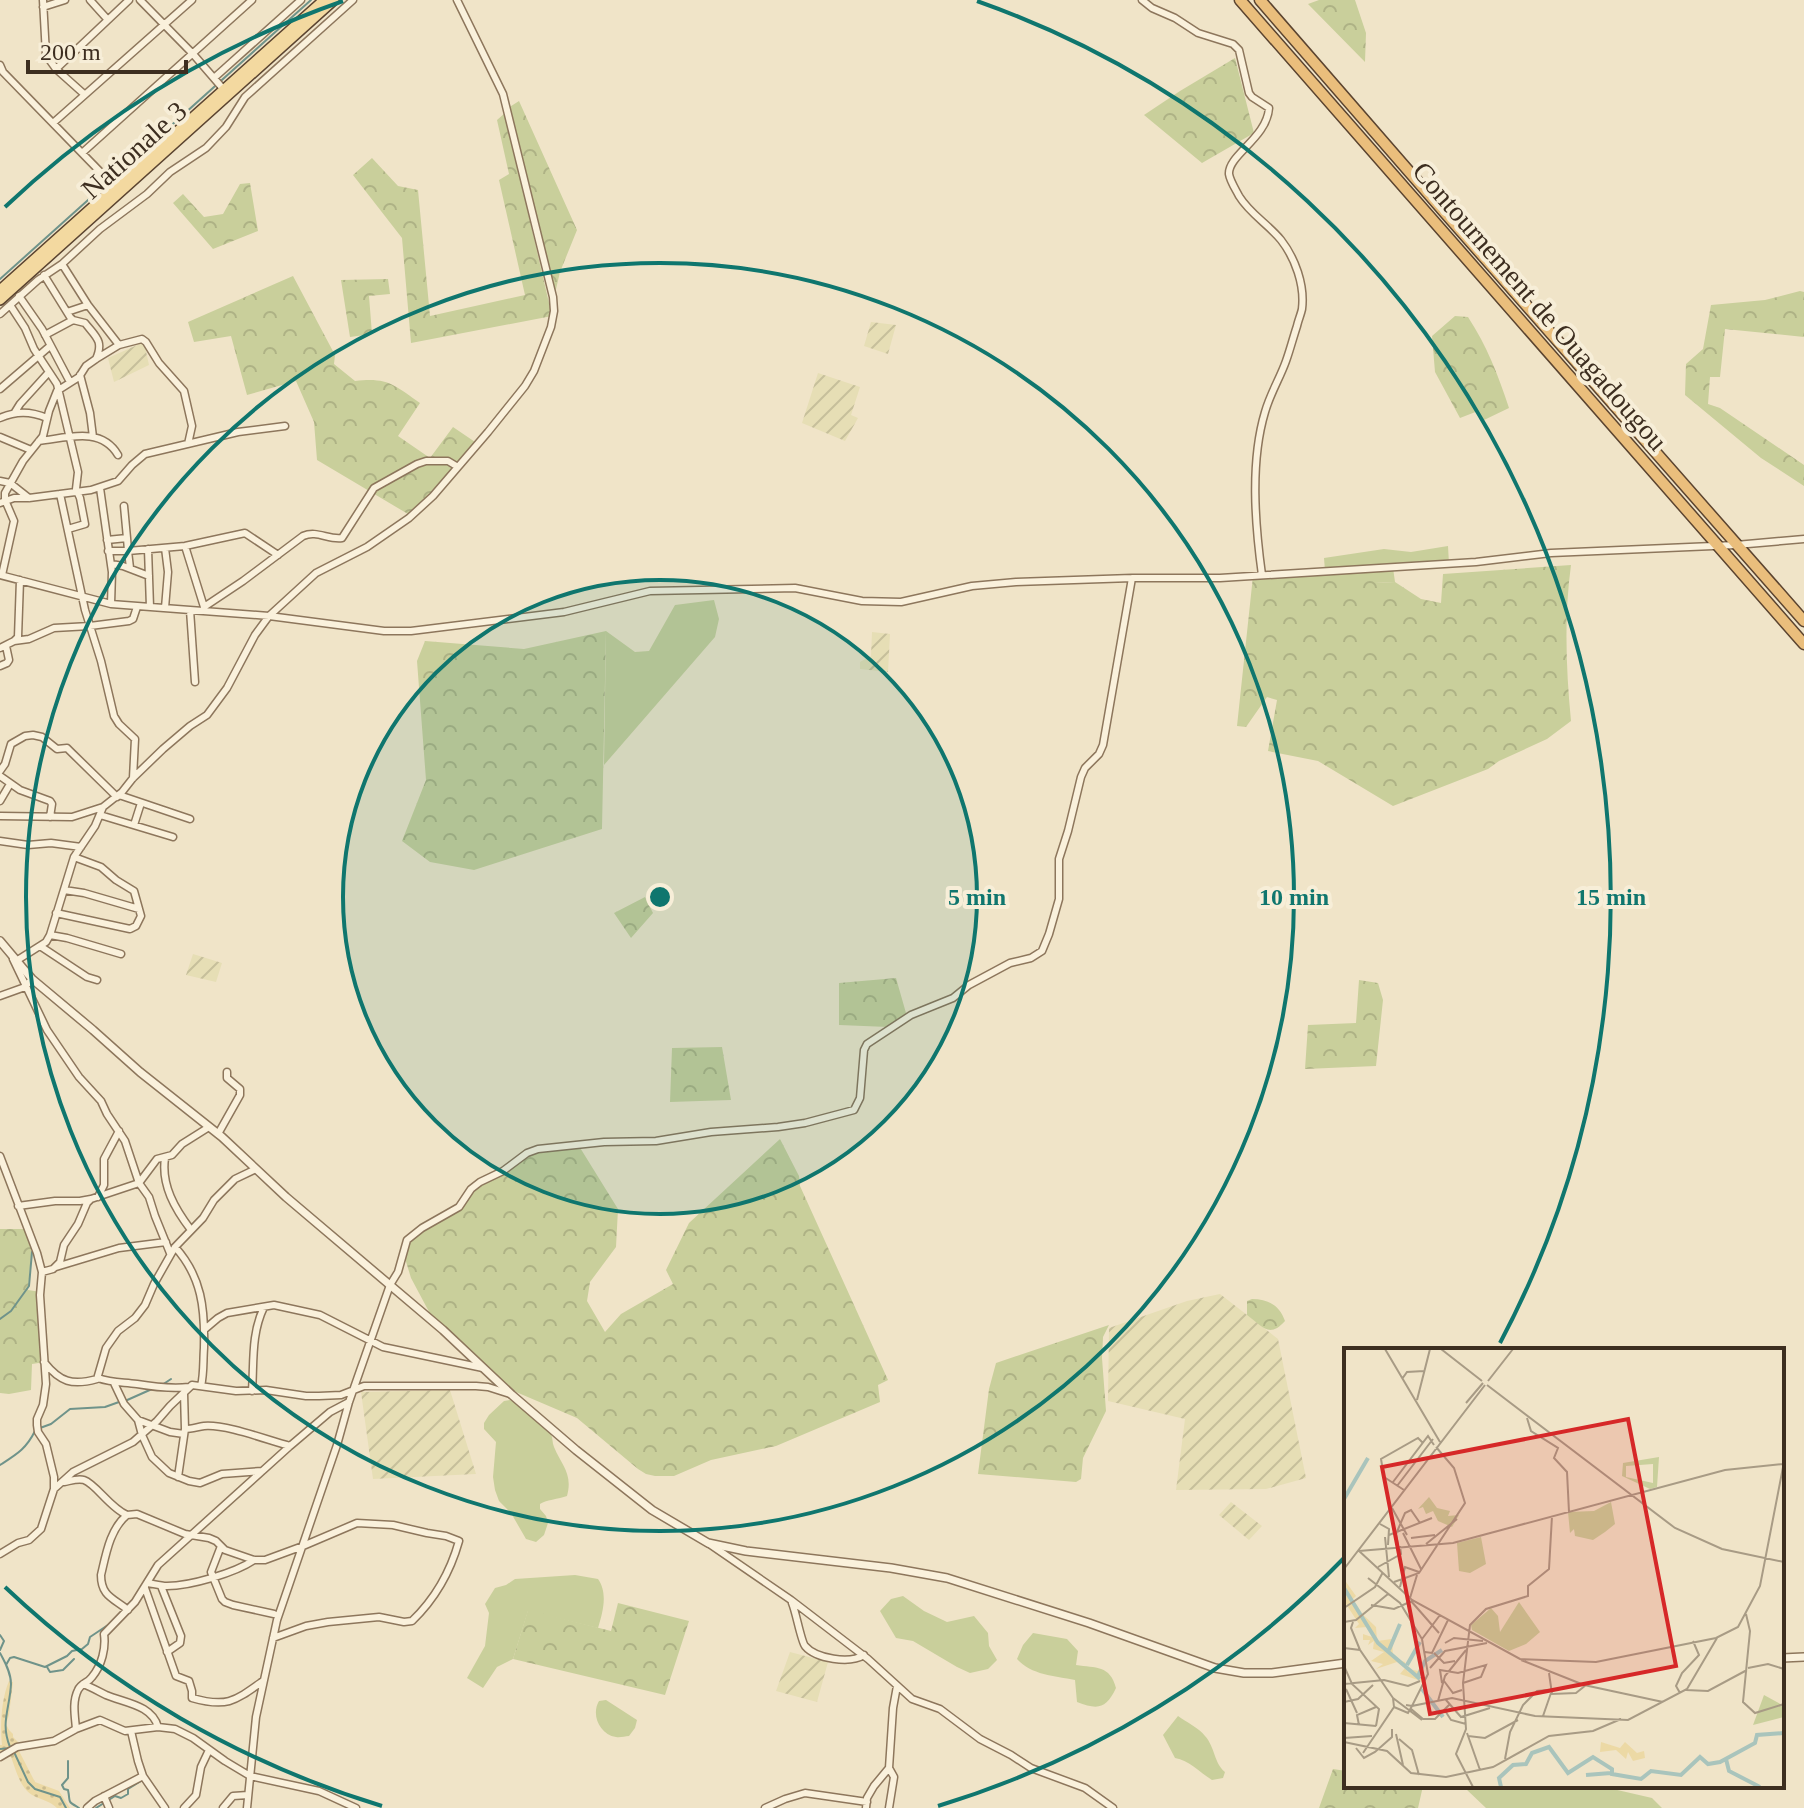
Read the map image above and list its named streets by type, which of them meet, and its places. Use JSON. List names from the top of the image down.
{
  "streets": {
    "highway": ["Contournement de Ouagadougou"],
    "main road": ["Nationale 3"]
  },
  "scale_bar": "200 m",
  "rings": ["5 min", "10 min", "15 min"]
}
